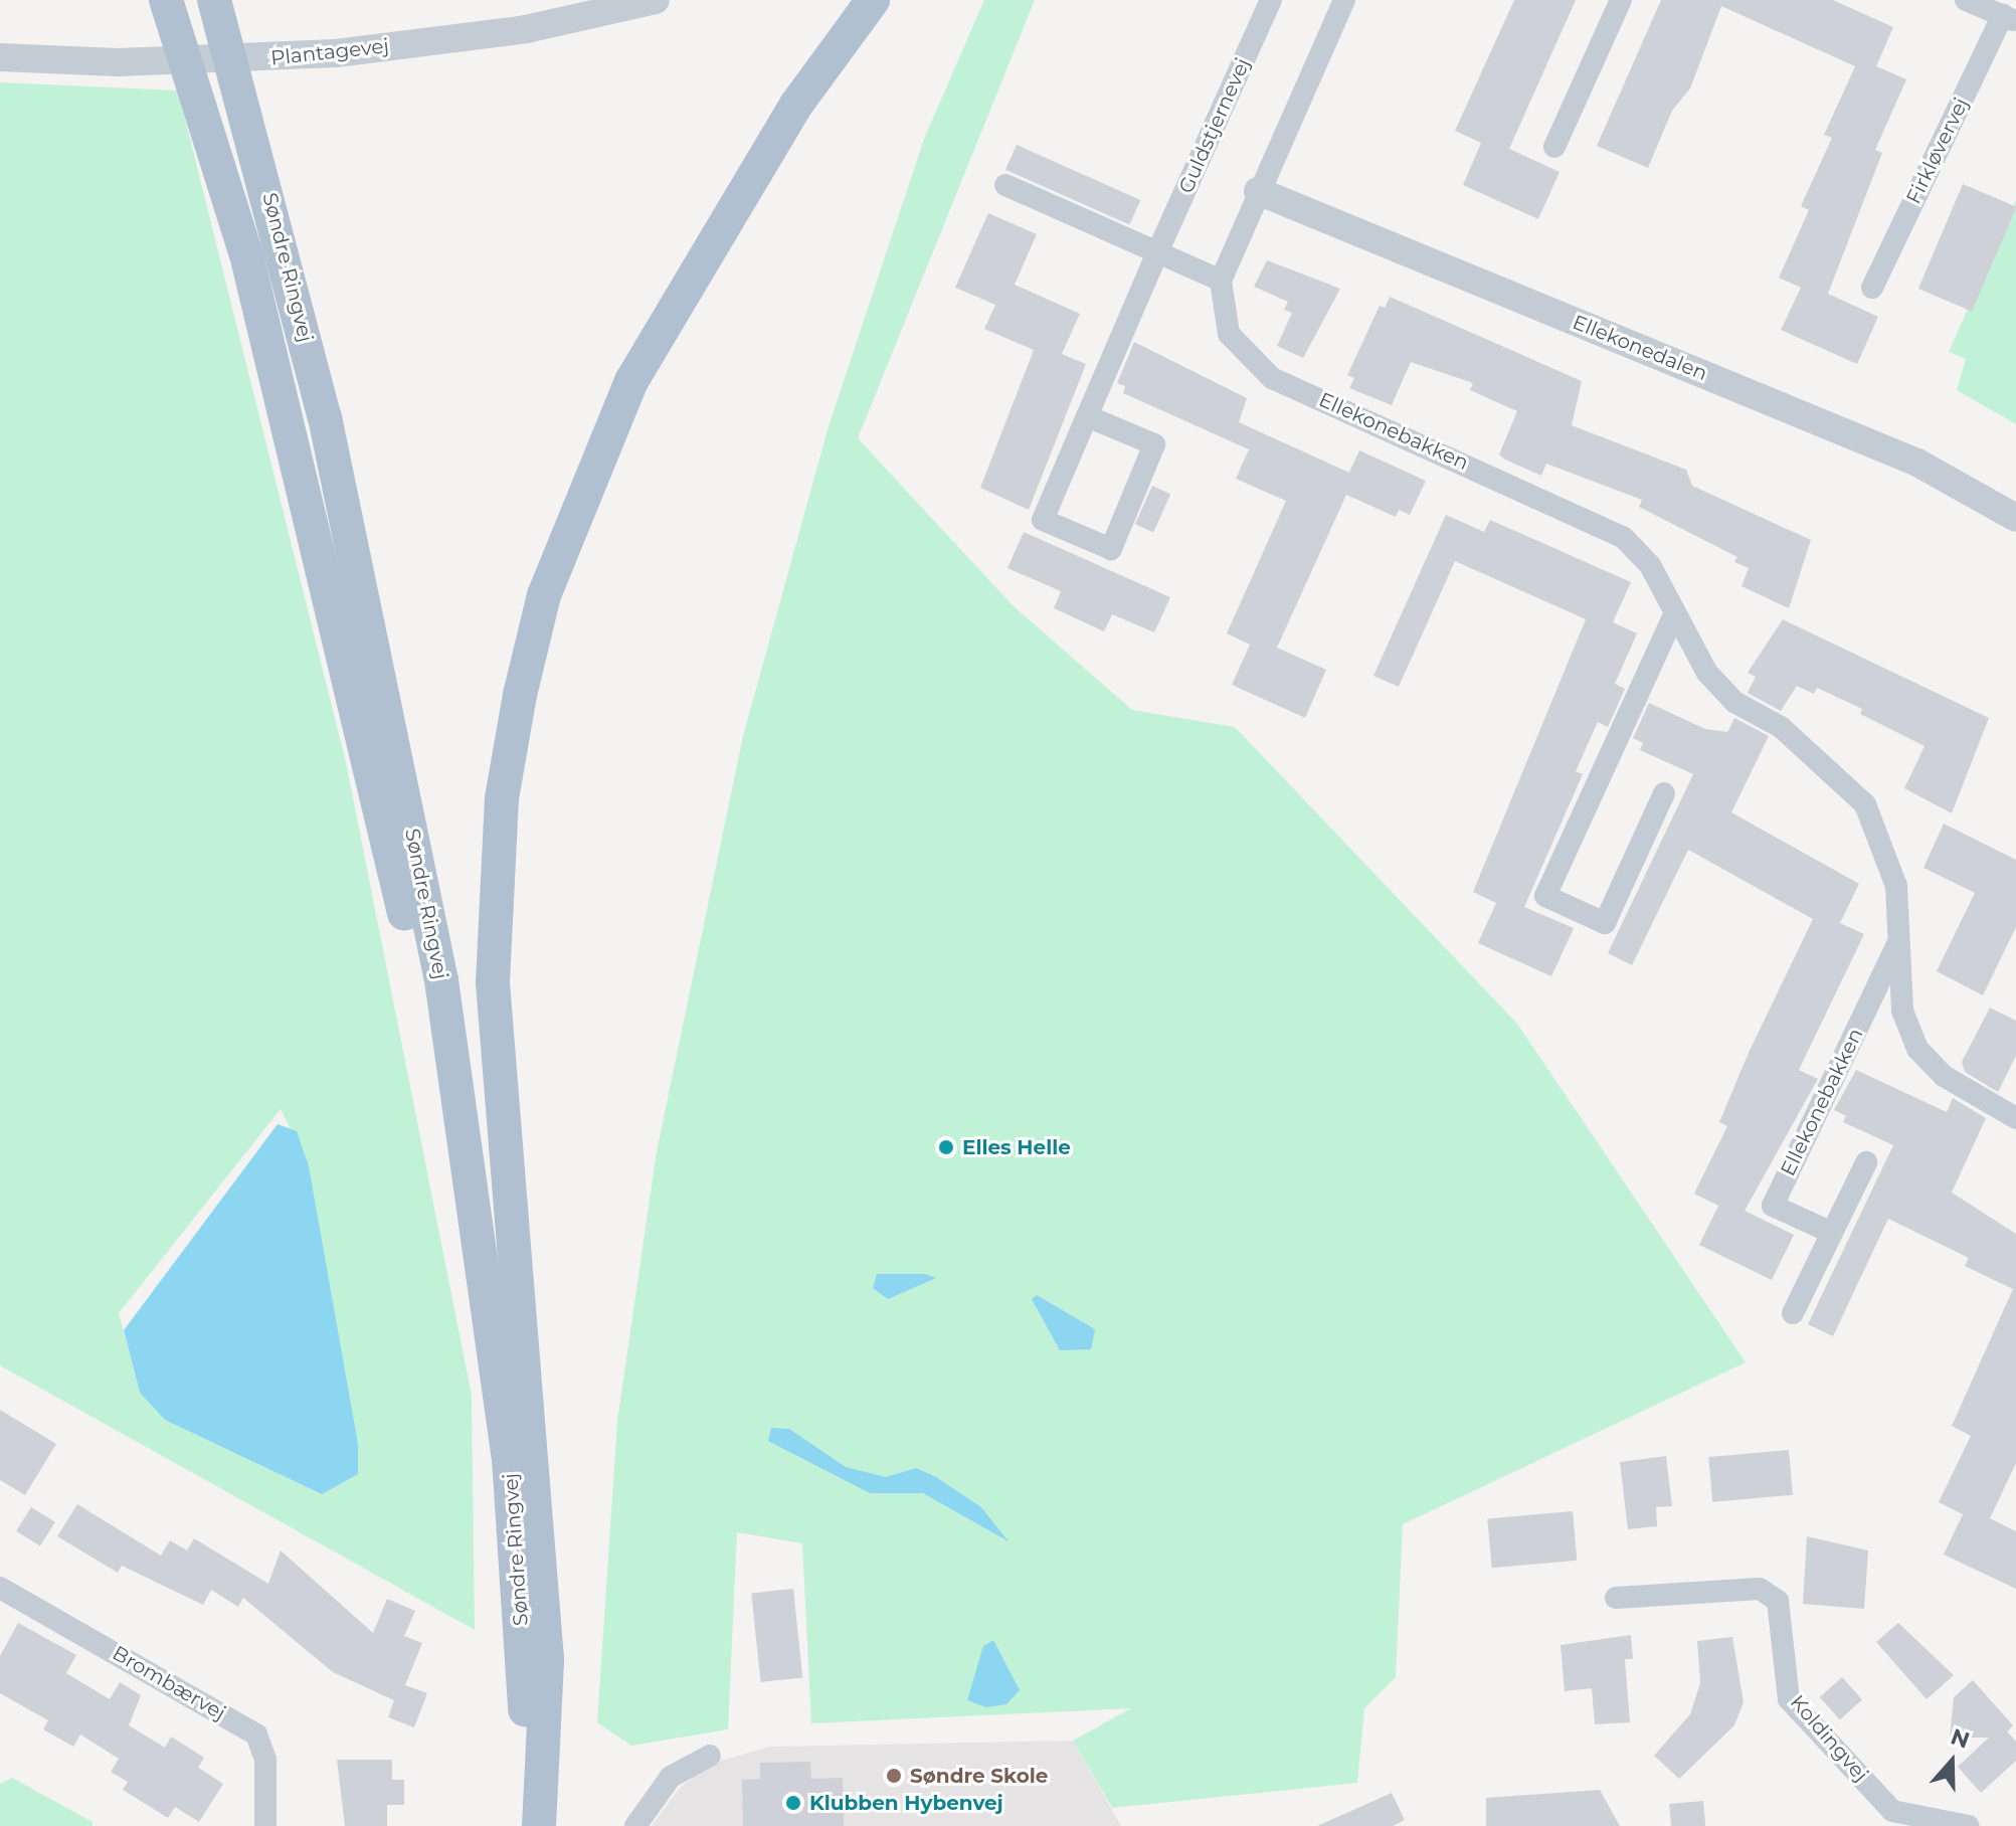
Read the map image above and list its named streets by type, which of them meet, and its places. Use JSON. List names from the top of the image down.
{
  "streets": {
    "main road": ["Søndre Ringvej"],
    "street": [
      "Plantagevej",
      "Guldstjernevej",
      "Firkløvervej",
      "Ellekonedalen",
      "Ellekonebakken",
      "Brombærvej",
      "Koldingvej"
    ]
  },
  "places": ["Elles Helle", "Søndre Skole", "Klubben Hybenvej"],
  "north": "top"
}
